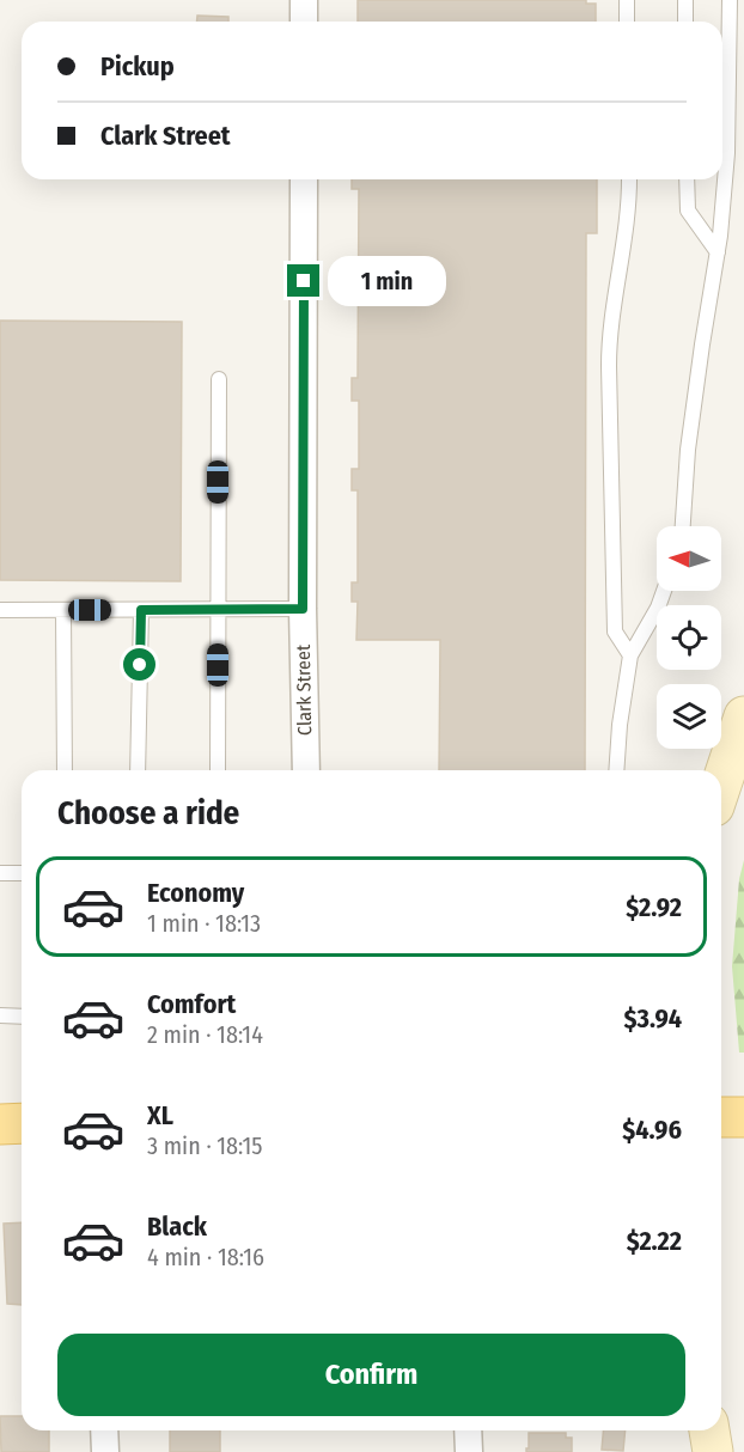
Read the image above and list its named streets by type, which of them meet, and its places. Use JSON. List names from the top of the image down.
{
  "streets": {
    "street": ["Clark Street"]
  },
  "north": "left",
  "page": {
    "banner": ["Pickup", "Clark Street"],
    "bubble": "1 min",
    "heading": "Choose a ride",
    "list": [
      {
        "name": "Economy",
        "note": "1 min · 18:13",
        "value": "$2.92"
      },
      {
        "name": "Comfort",
        "note": "2 min · 18:14",
        "value": "$3.94"
      },
      {
        "name": "XL",
        "note": "3 min · 18:15",
        "value": "$4.96"
      },
      {
        "name": "Black",
        "note": "4 min · 18:16",
        "value": "$2.22"
      }
    ],
    "buttons": "Confirm"
  }
}
